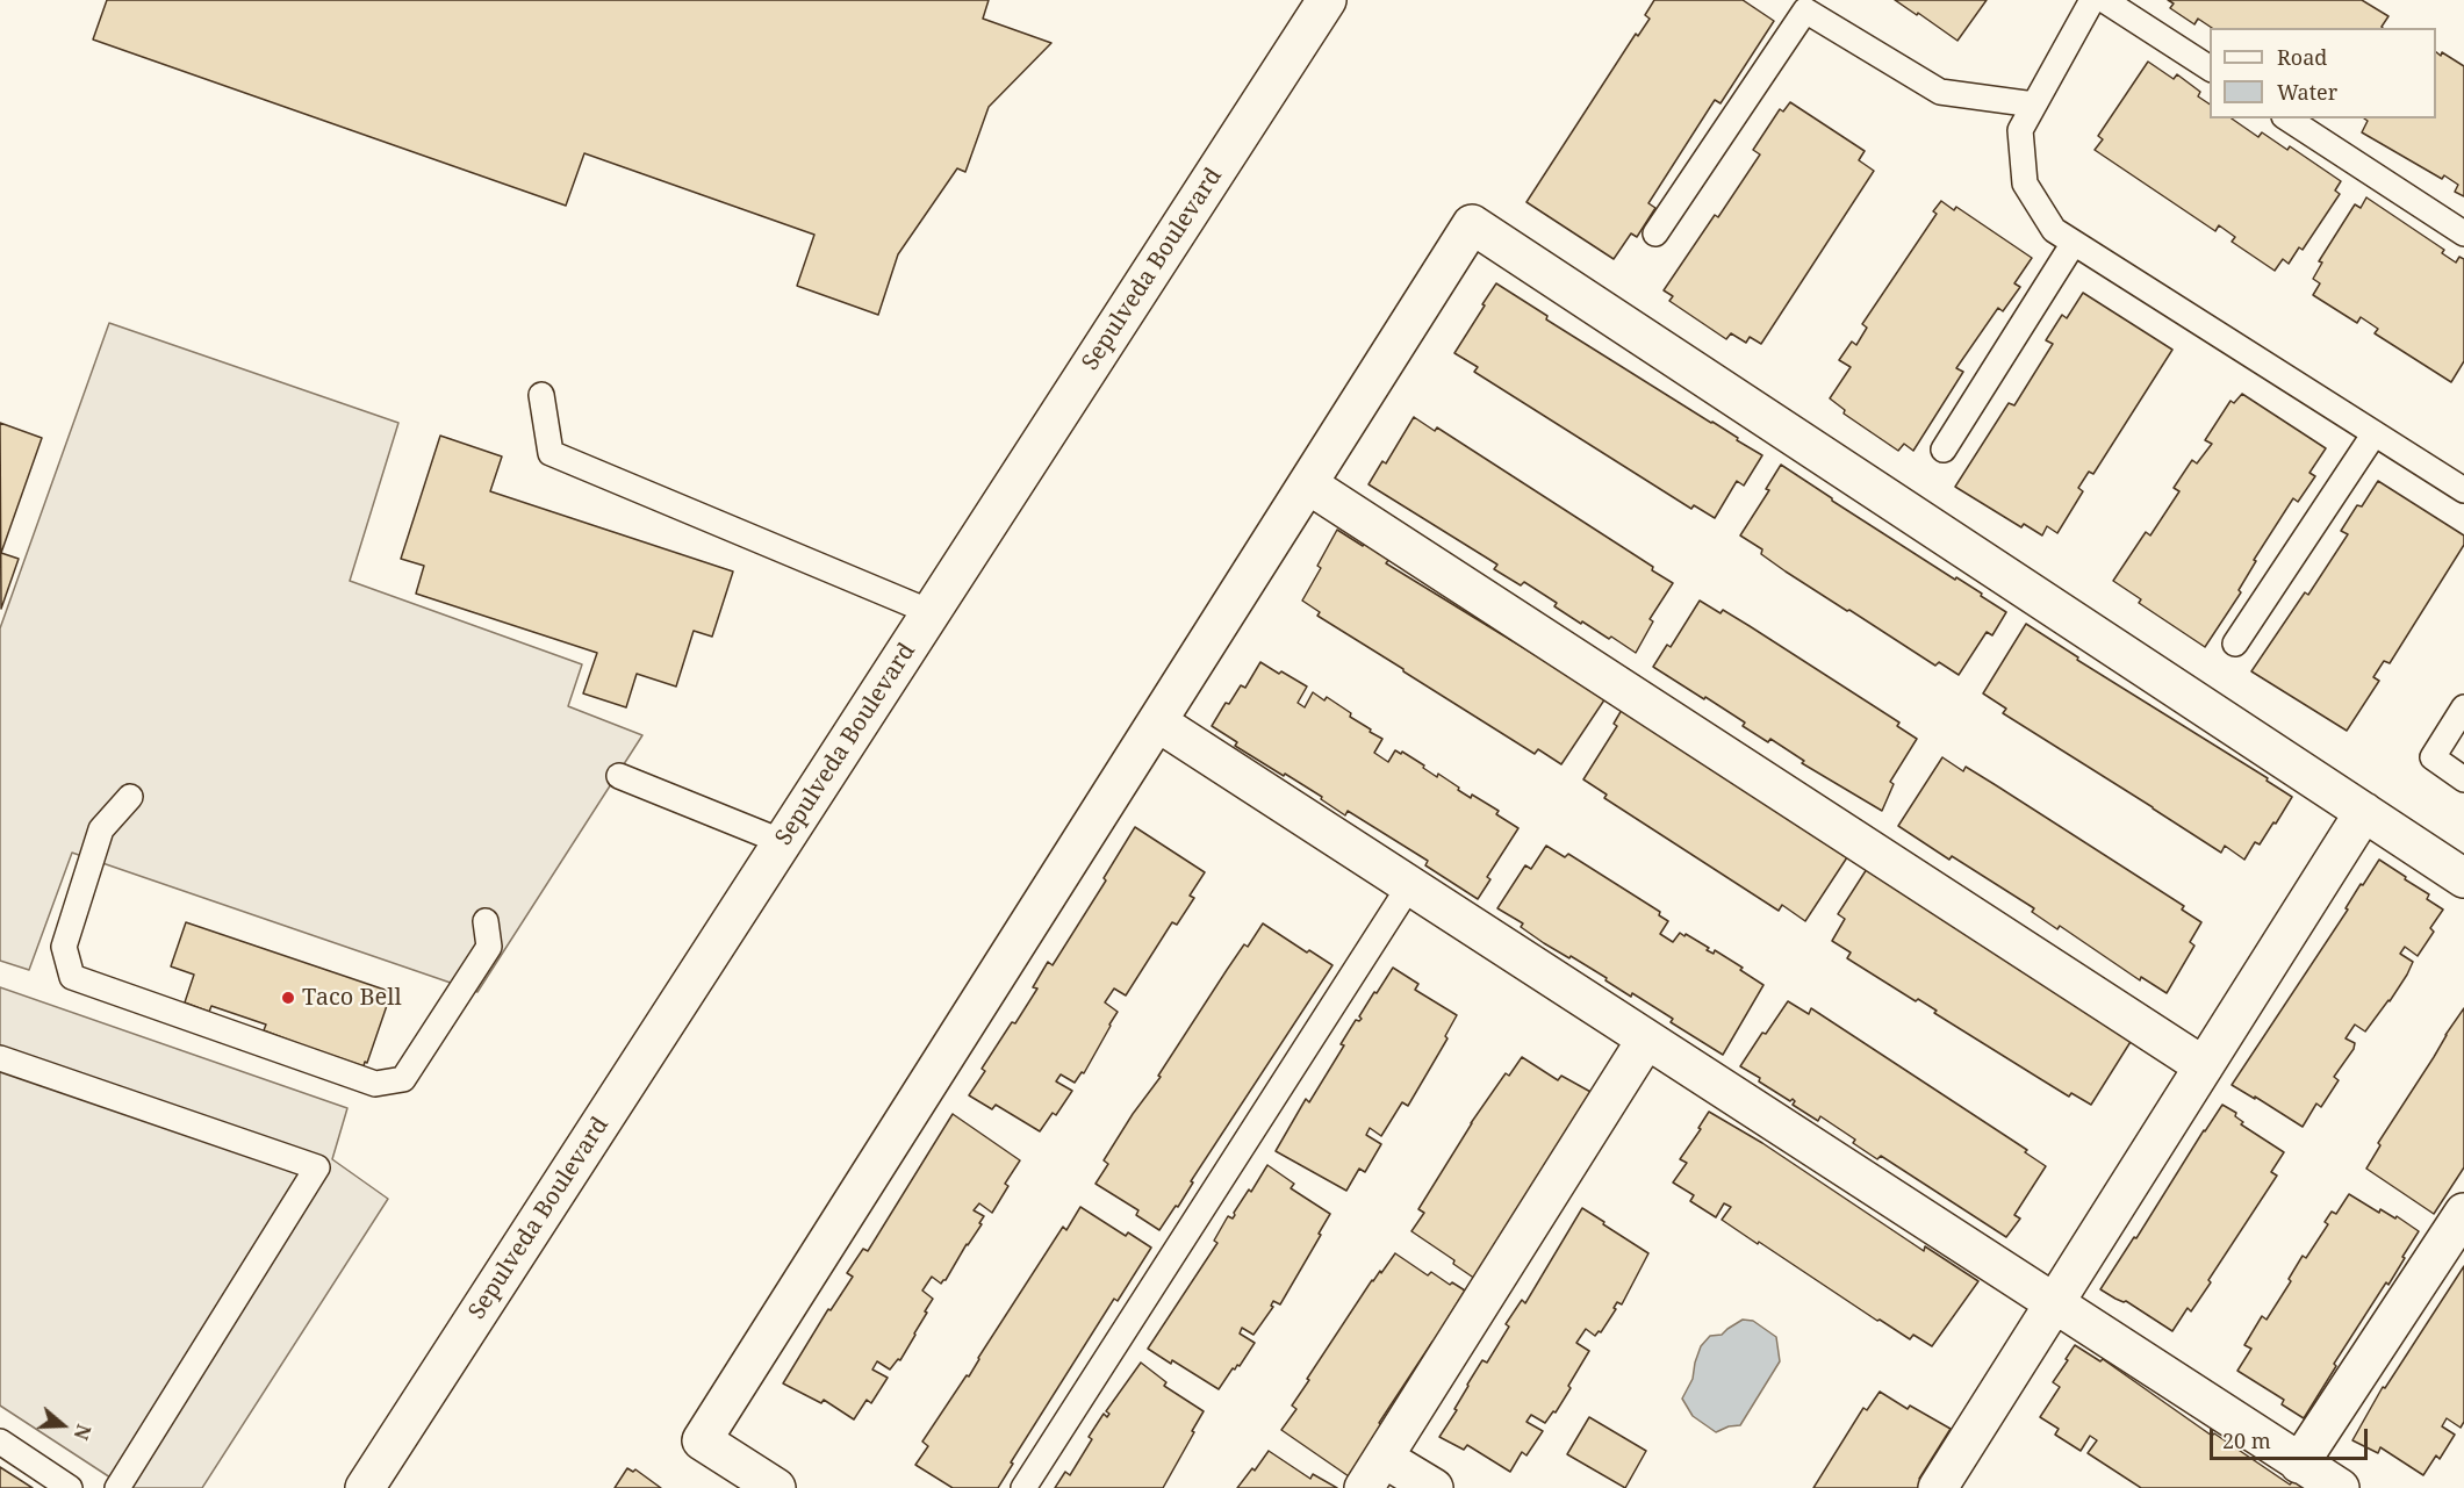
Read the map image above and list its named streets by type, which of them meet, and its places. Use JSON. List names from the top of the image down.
{
  "streets": {
    "street": ["Sepulveda Boulevard"]
  },
  "places": ["Taco Bell"],
  "legend": ["Road", "Water"],
  "scale_bar": "20 m",
  "north": "right"
}
